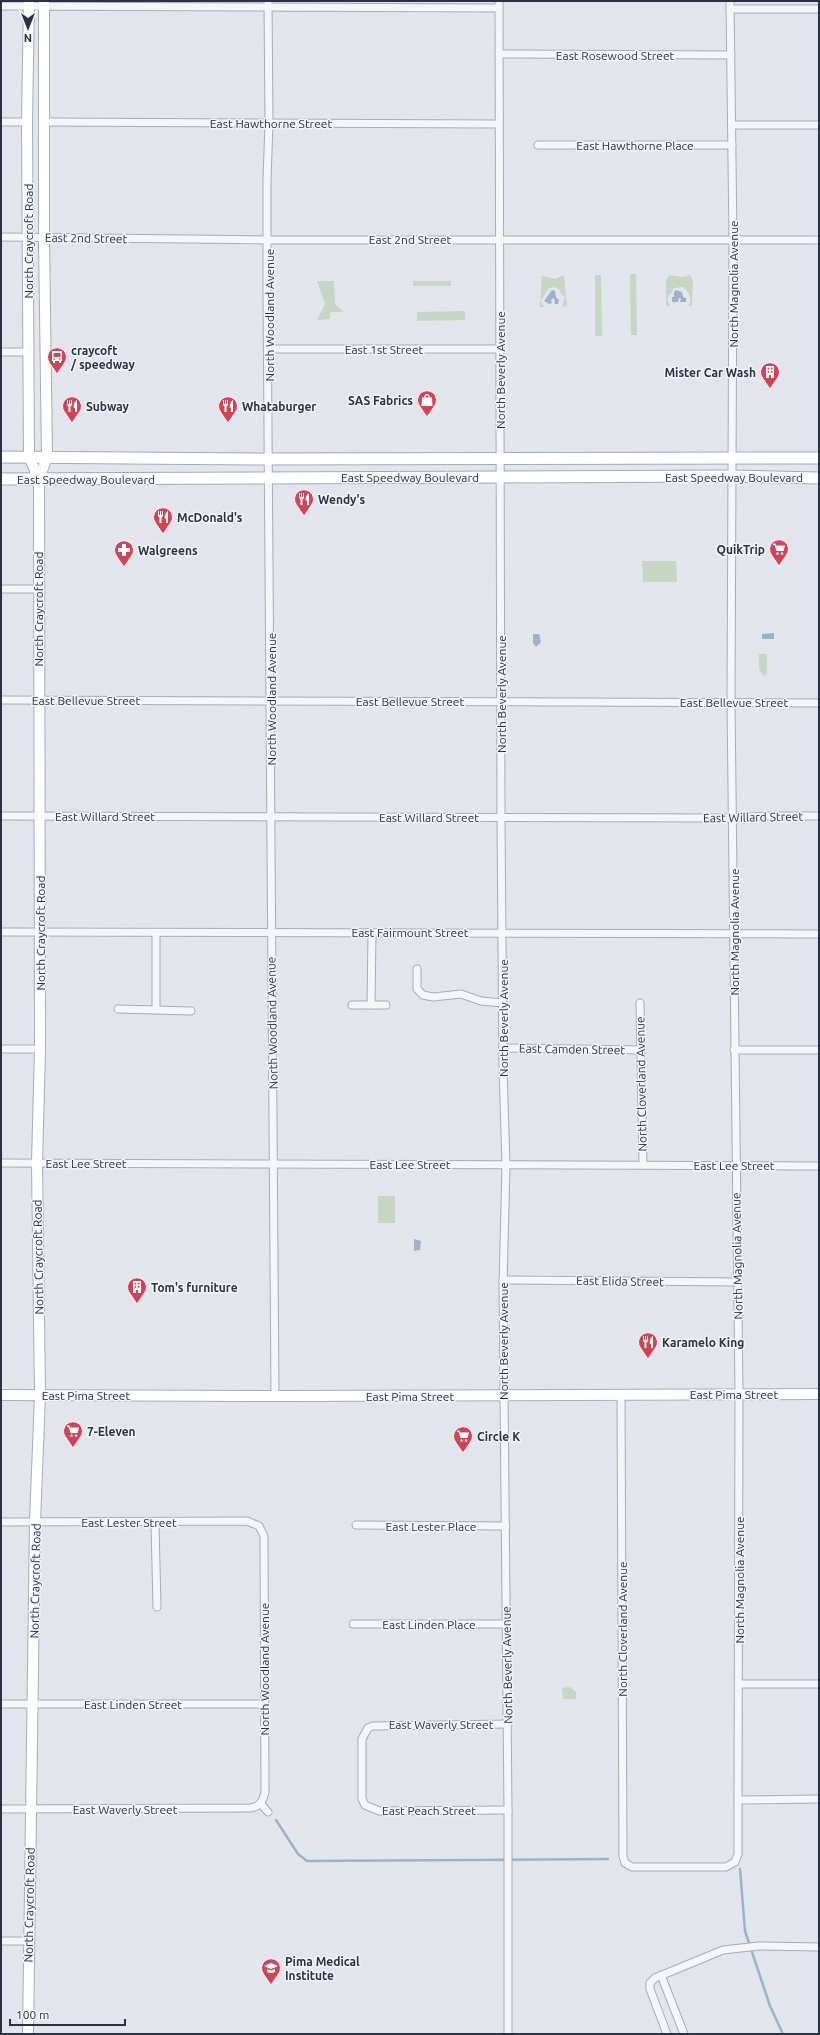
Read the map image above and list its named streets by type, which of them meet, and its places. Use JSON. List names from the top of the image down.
{
  "streets": {
    "main road": ["North Craycroft Road", "East Speedway Boulevard", "East Pima Street"],
    "street": [
      "East Rosewood Street",
      "East Hawthorne Street",
      "East Hawthorne Place",
      "East 2nd Street",
      "North Magnolia Avenue",
      "North Woodland Avenue",
      "East 1st Street",
      "North Beverly Avenue",
      "East Bellevue Street",
      "East Willard Street",
      "East Fairmount Street",
      "East Camden Street",
      "North Cloverland Avenue",
      "East Lee Street",
      "East Elida Street",
      "East Lester Street",
      "East Lester Place",
      "East Linden Place",
      "East Linden Street",
      "East Waverly Street",
      "East Peach Street"
    ]
  },
  "crossings": [
    ["East Rosewood Street", "North Magnolia Avenue"],
    ["East Rosewood Street", "North Beverly Avenue"],
    ["East Hawthorne Street", "North Craycroft Road"],
    ["East Hawthorne Street", "North Woodland Avenue"],
    ["East Hawthorne Street", "North Beverly Avenue"],
    ["East Hawthorne Place", "North Magnolia Avenue"],
    ["East 2nd Street", "North Craycroft Road"],
    ["East 2nd Street", "North Magnolia Avenue"],
    ["East 2nd Street", "North Woodland Avenue"],
    ["East 2nd Street", "North Beverly Avenue"],
    ["North Craycroft Road", "East Speedway Boulevard"],
    ["North Craycroft Road", "East Bellevue Street"],
    ["North Craycroft Road", "East Willard Street"],
    ["North Craycroft Road", "East Fairmount Street"],
    ["North Craycroft Road", "East Lee Street"],
    ["North Craycroft Road", "East Pima Street"],
    ["North Craycroft Road", "East Lester Street"],
    ["North Craycroft Road", "East Linden Street"],
    ["North Craycroft Road", "East Waverly Street"],
    ["North Magnolia Avenue", "East Speedway Boulevard"],
    ["North Magnolia Avenue", "East Bellevue Street"],
    ["North Magnolia Avenue", "East Willard Street"],
    ["North Magnolia Avenue", "East Fairmount Street"],
    ["North Magnolia Avenue", "North Cloverland Avenue"],
    ["North Magnolia Avenue", "East Lee Street"],
    ["North Magnolia Avenue", "East Elida Street"],
    ["North Magnolia Avenue", "East Pima Street"],
    ["North Woodland Avenue", "East 1st Street"],
    ["North Woodland Avenue", "East Speedway Boulevard"],
    ["North Woodland Avenue", "East Bellevue Street"],
    ["North Woodland Avenue", "East Willard Street"],
    ["North Woodland Avenue", "East Fairmount Street"],
    ["North Woodland Avenue", "East Lee Street"],
    ["North Woodland Avenue", "East Pima Street"],
    ["North Woodland Avenue", "East Lester Street"],
    ["North Woodland Avenue", "East Linden Street"],
    ["North Woodland Avenue", "East Waverly Street"],
    ["East 1st Street", "North Beverly Avenue"],
    ["North Beverly Avenue", "East Speedway Boulevard"],
    ["North Beverly Avenue", "East Bellevue Street"],
    ["North Beverly Avenue", "East Willard Street"],
    ["North Beverly Avenue", "East Fairmount Street"],
    ["North Beverly Avenue", "East Camden Street"],
    ["North Beverly Avenue", "East Lee Street"],
    ["North Beverly Avenue", "East Elida Street"],
    ["North Beverly Avenue", "East Pima Street"],
    ["North Beverly Avenue", "East Lester Place"],
    ["North Beverly Avenue", "East Linden Place"],
    ["North Beverly Avenue", "East Waverly Street"],
    ["North Beverly Avenue", "East Peach Street"],
    ["East Camden Street", "North Cloverland Avenue"],
    ["North Cloverland Avenue", "East Lee Street"],
    ["North Cloverland Avenue", "East Pima Street"],
    ["East Waverly Street", "East Peach Street"]
  ],
  "places": {
    "bus stop": ["craycoft / speedway"],
    "building": ["Mister Car Wash", "Tom's furniture"],
    "shop": ["SAS Fabrics"],
    "restaurant": [
      "Subway",
      "Whataburger",
      "Wendy's",
      "McDonald's",
      "Karamelo King"
    ],
    "supermarket": ["QuikTrip", "7-Eleven", "Circle K"],
    "pharmacy": ["Walgreens"],
    "school or university": ["Pima Medical Institute"]
  },
  "scale_bar": "100 m",
  "north": "bottom"
}
